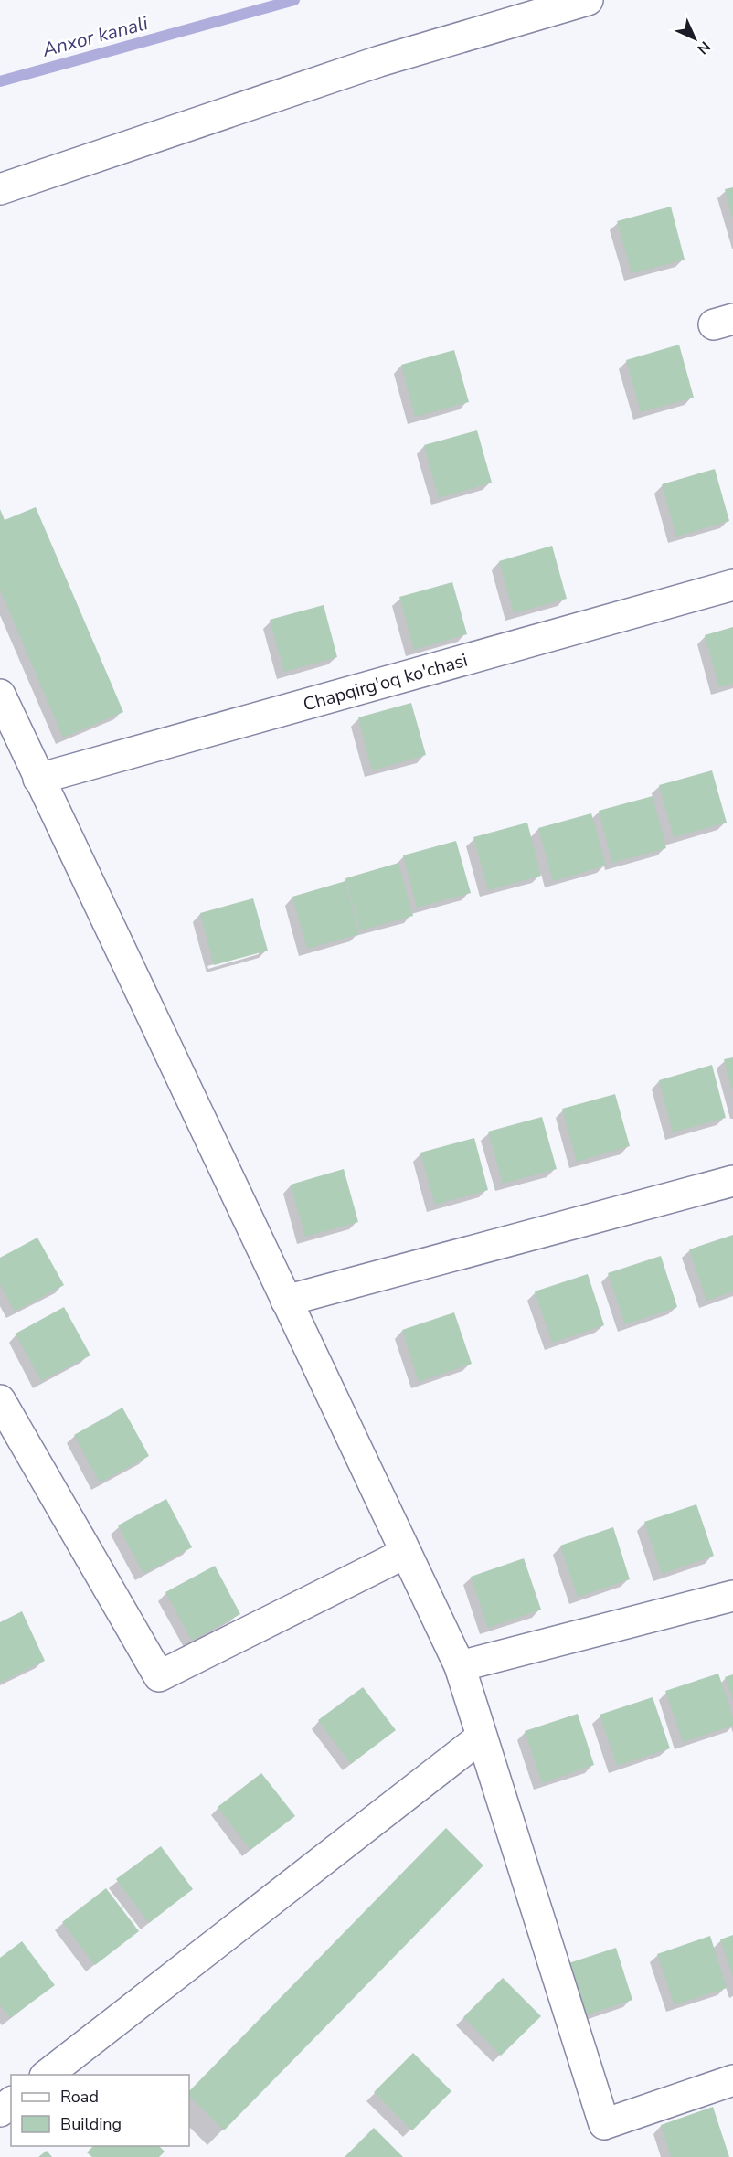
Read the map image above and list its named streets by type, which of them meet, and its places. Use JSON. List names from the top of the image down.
{
  "streets": {
    "street": ["Chapqirg'oq ko'chasi"]
  },
  "water": ["Anxor kanali"],
  "legend": ["Road", "Building"],
  "north": "bottom right"
}
